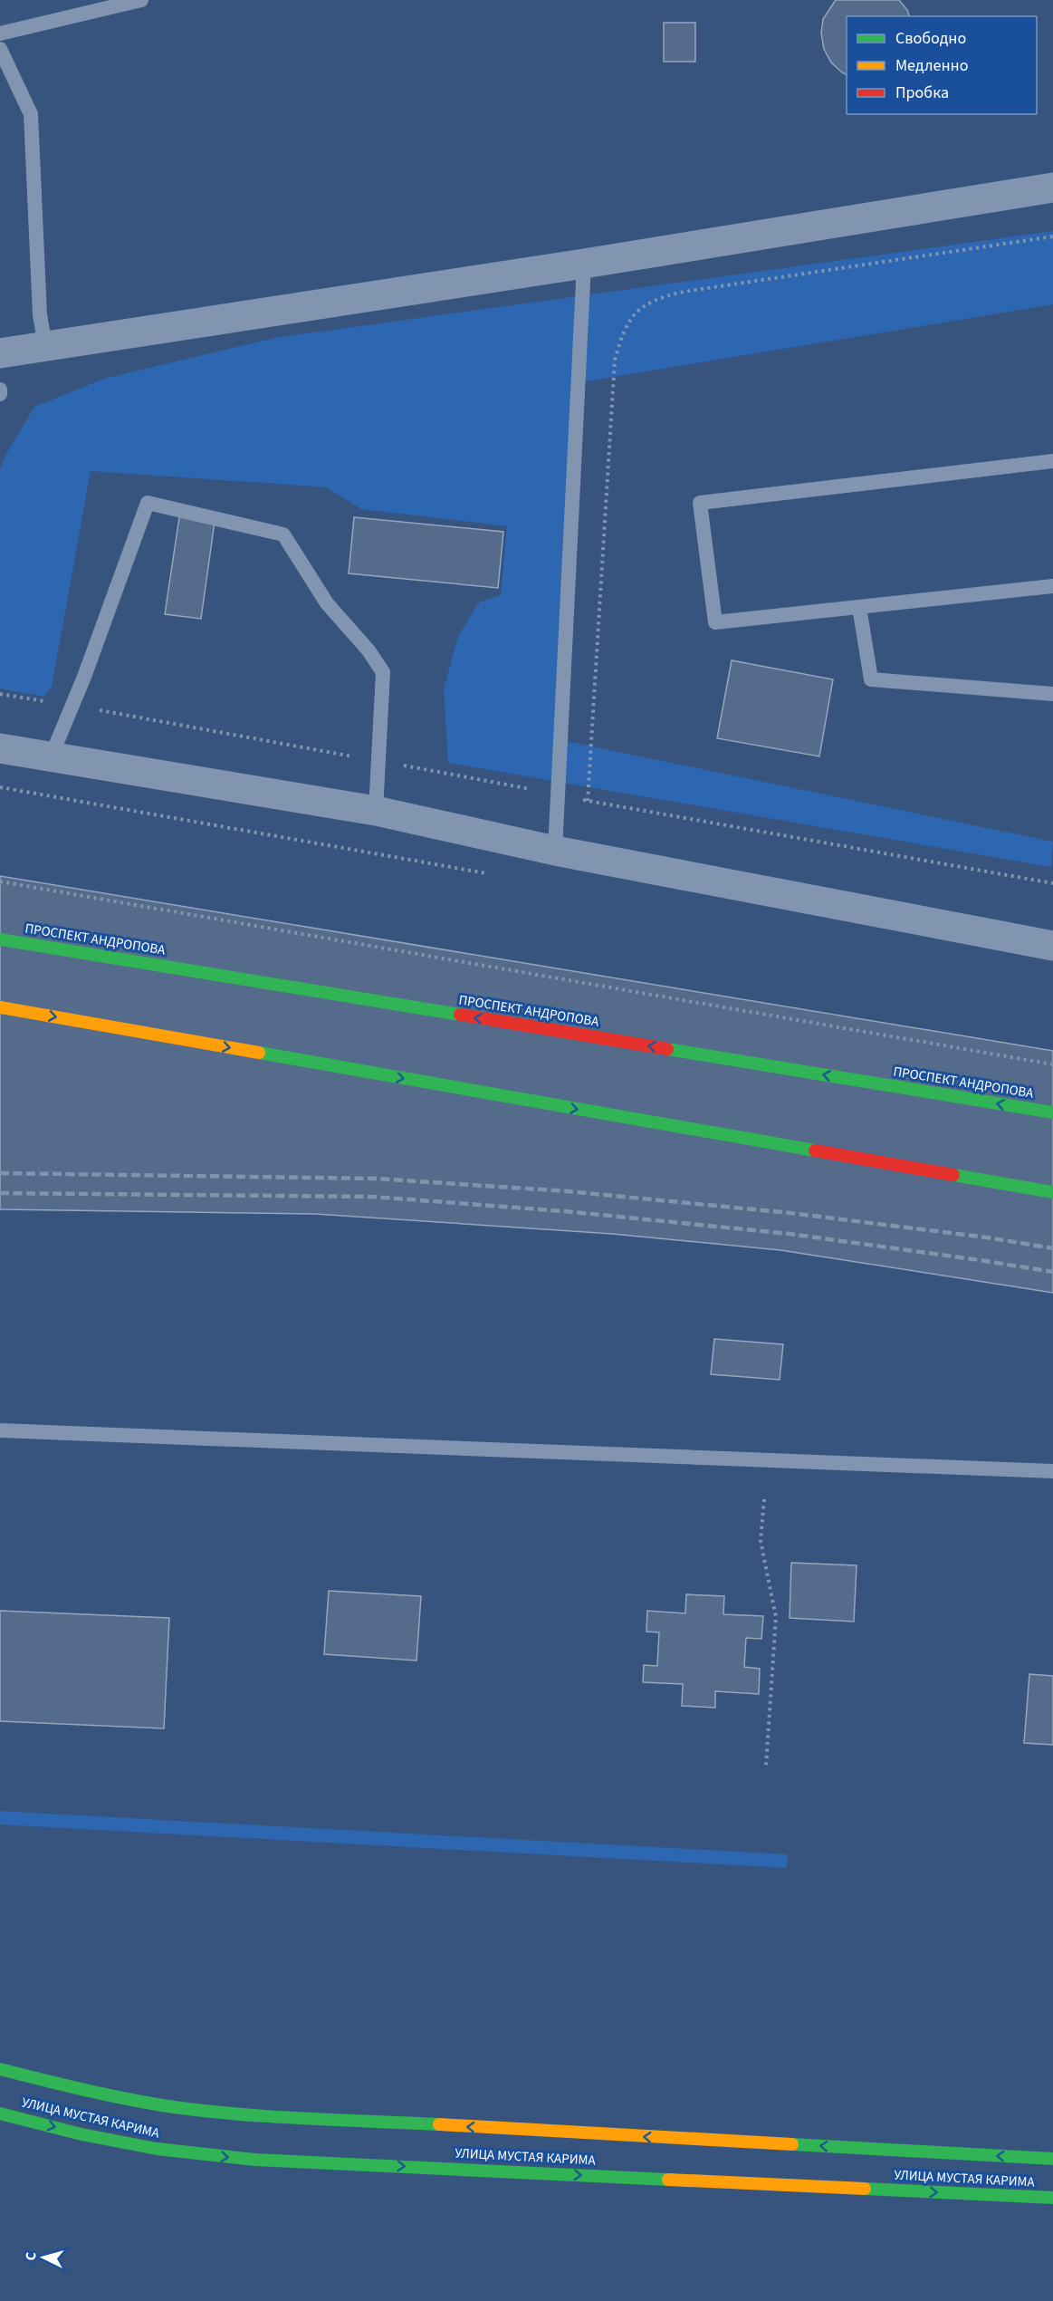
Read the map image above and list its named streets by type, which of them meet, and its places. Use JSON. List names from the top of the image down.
{
  "streets": {
    "main road": ["ПРОСПЕКТ АНДРОПОВА", "УЛИЦА МУСТАЯ КАРИМА"]
  },
  "legend": ["Свободно", "Медленно", "Пробка"],
  "north": "left"
}
